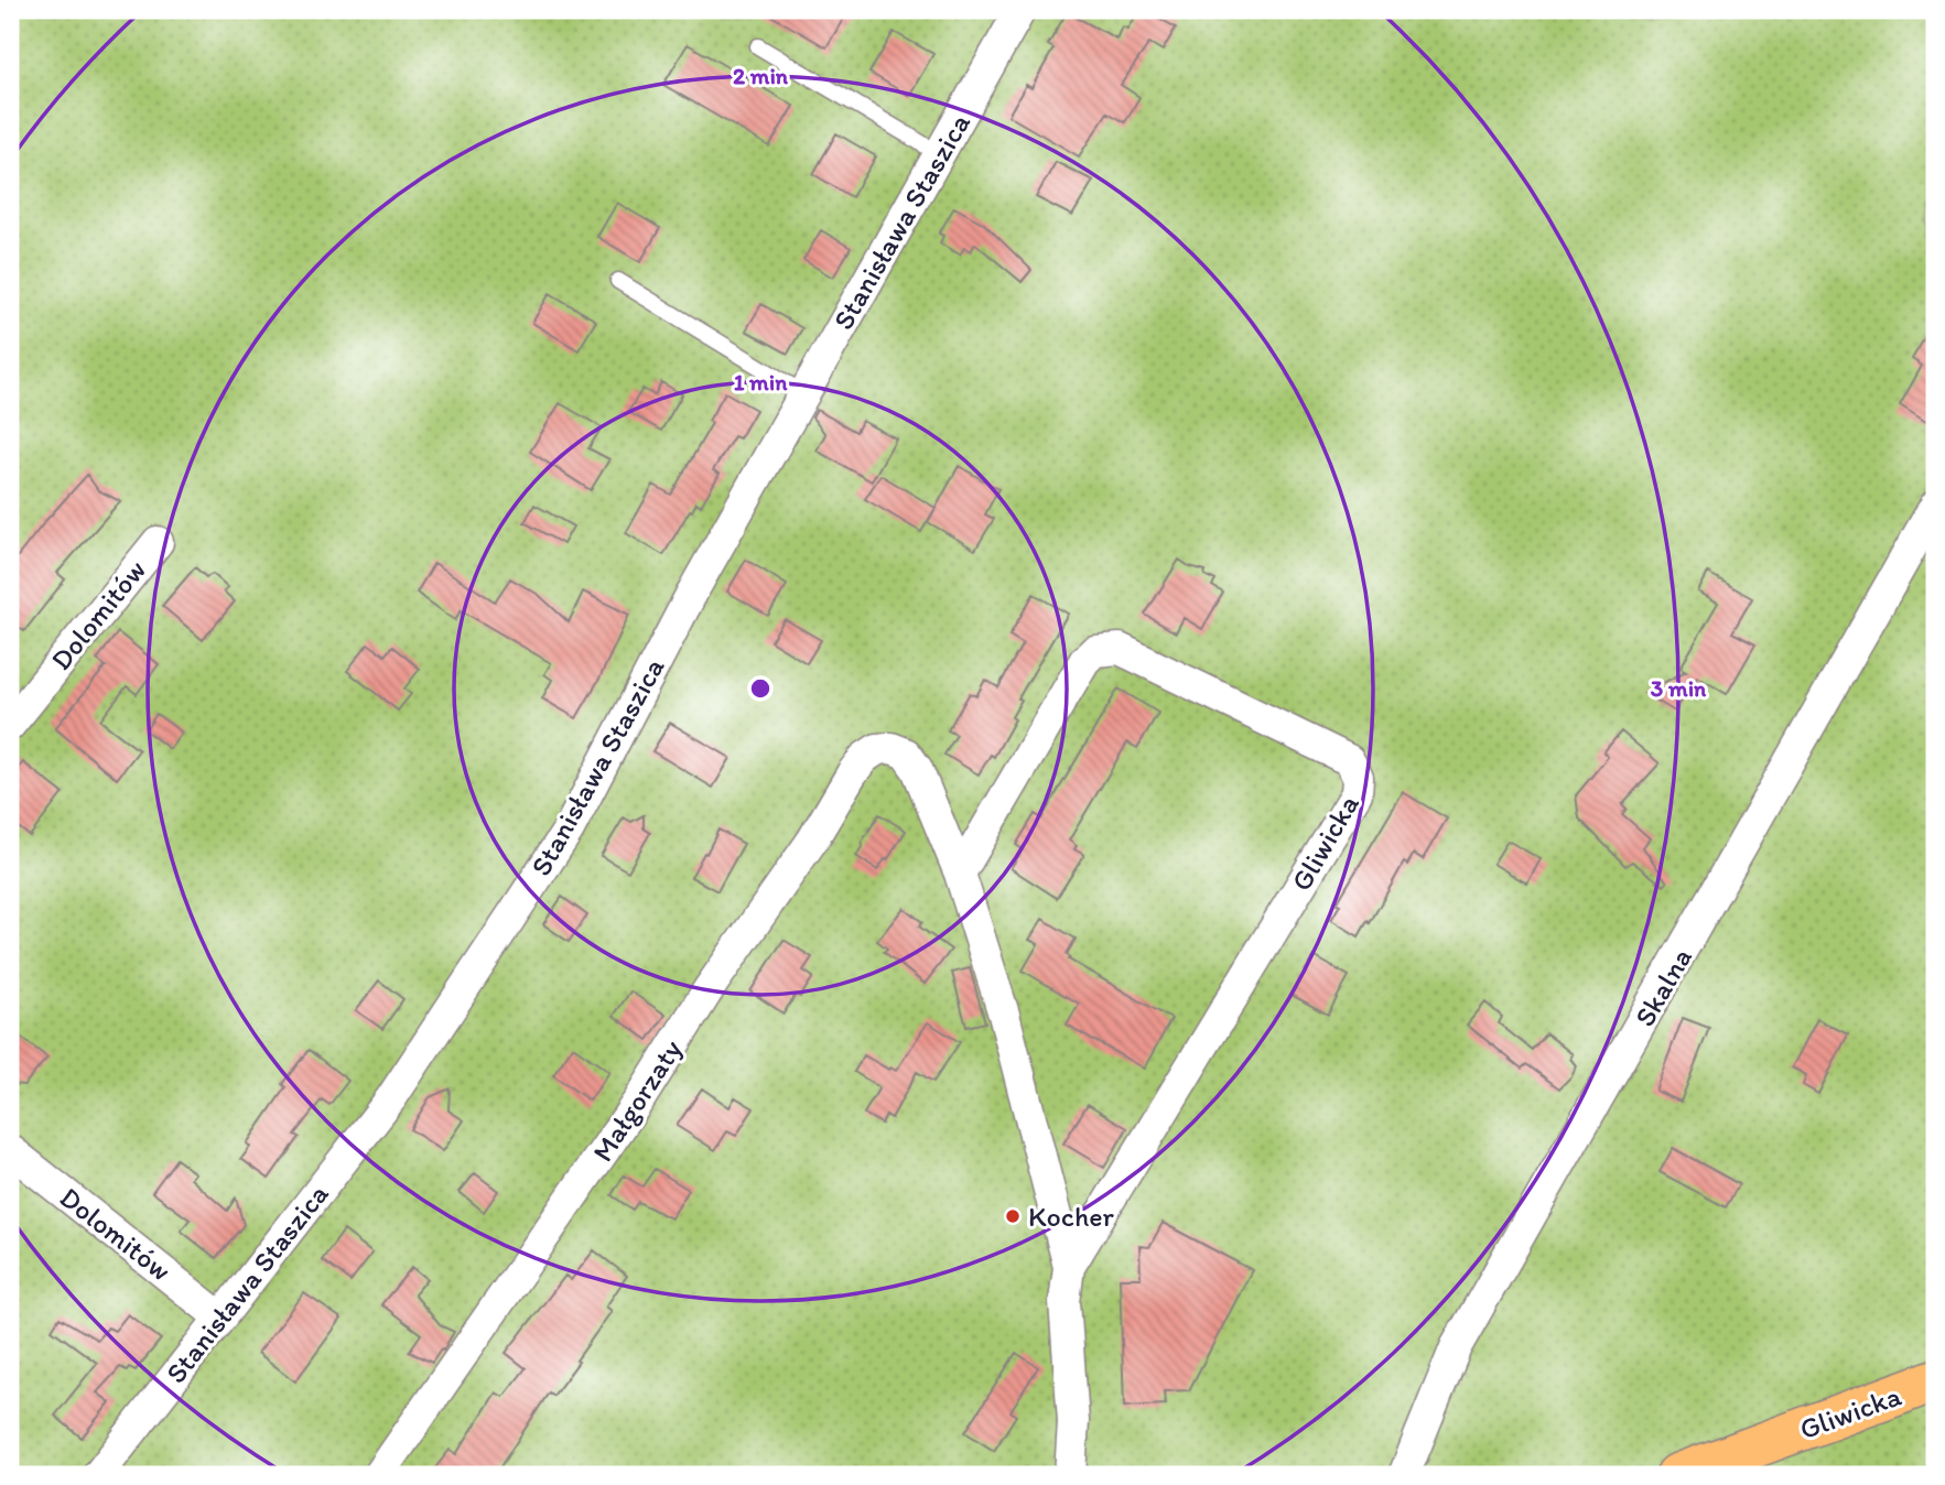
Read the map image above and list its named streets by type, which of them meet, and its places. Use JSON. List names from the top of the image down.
{
  "streets": {
    "main road": ["Gliwicka"],
    "street": [
      "Stanisława Staszica",
      "Dolomitów",
      "Skalna",
      "Małgorzaty"
    ]
  },
  "crossings": [
    ["Stanisława Staszica", "Dolomitów"],
    ["Gliwicka", "Małgorzaty"]
  ],
  "places": ["Kocher"],
  "rings": ["2 min", "1 min", "3 min"]
}
